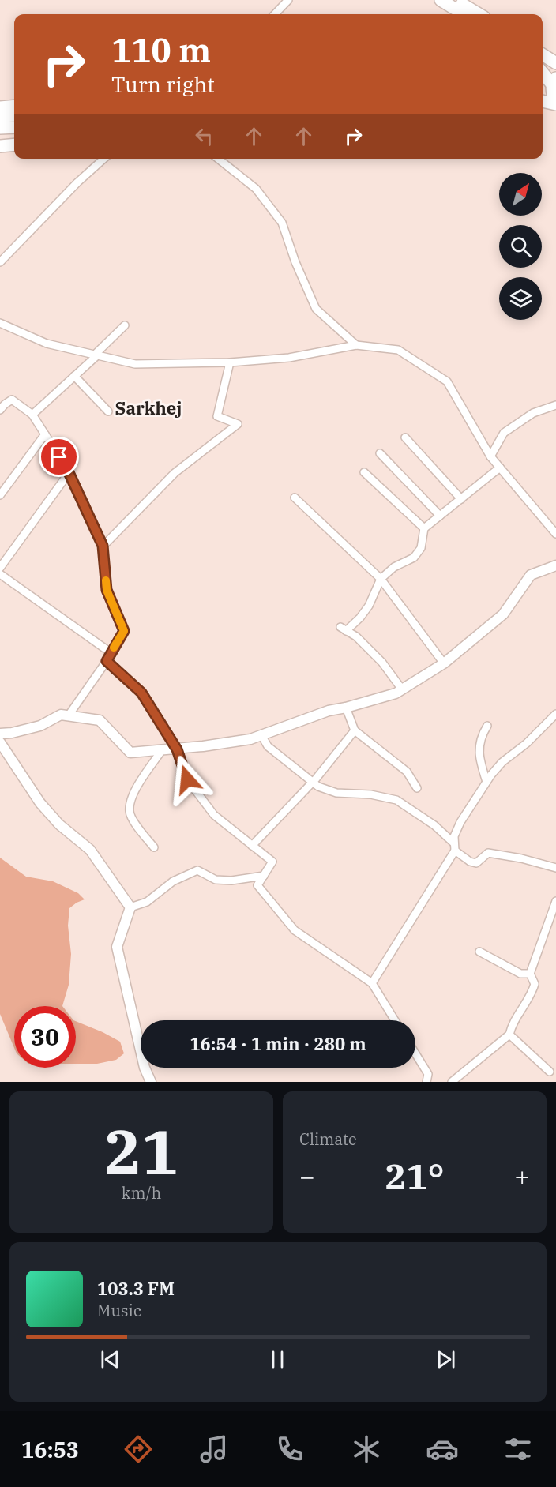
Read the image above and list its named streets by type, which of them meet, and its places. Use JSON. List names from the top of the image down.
{
  "districts": ["Sarkhej"],
  "north": "top right",
  "page": {
    "turn": ["110 m", "Turn right"],
    "limit": "30",
    "trip": "16:54 · 1 min · 280 m",
    "tile": [
      ["21", "km/h"],
      "Climate"
    ],
    "heat": ["−", "21°", "+"],
    "song": ["103.3 FM", "Music"],
    "tabs": "16:53"
  }
}
